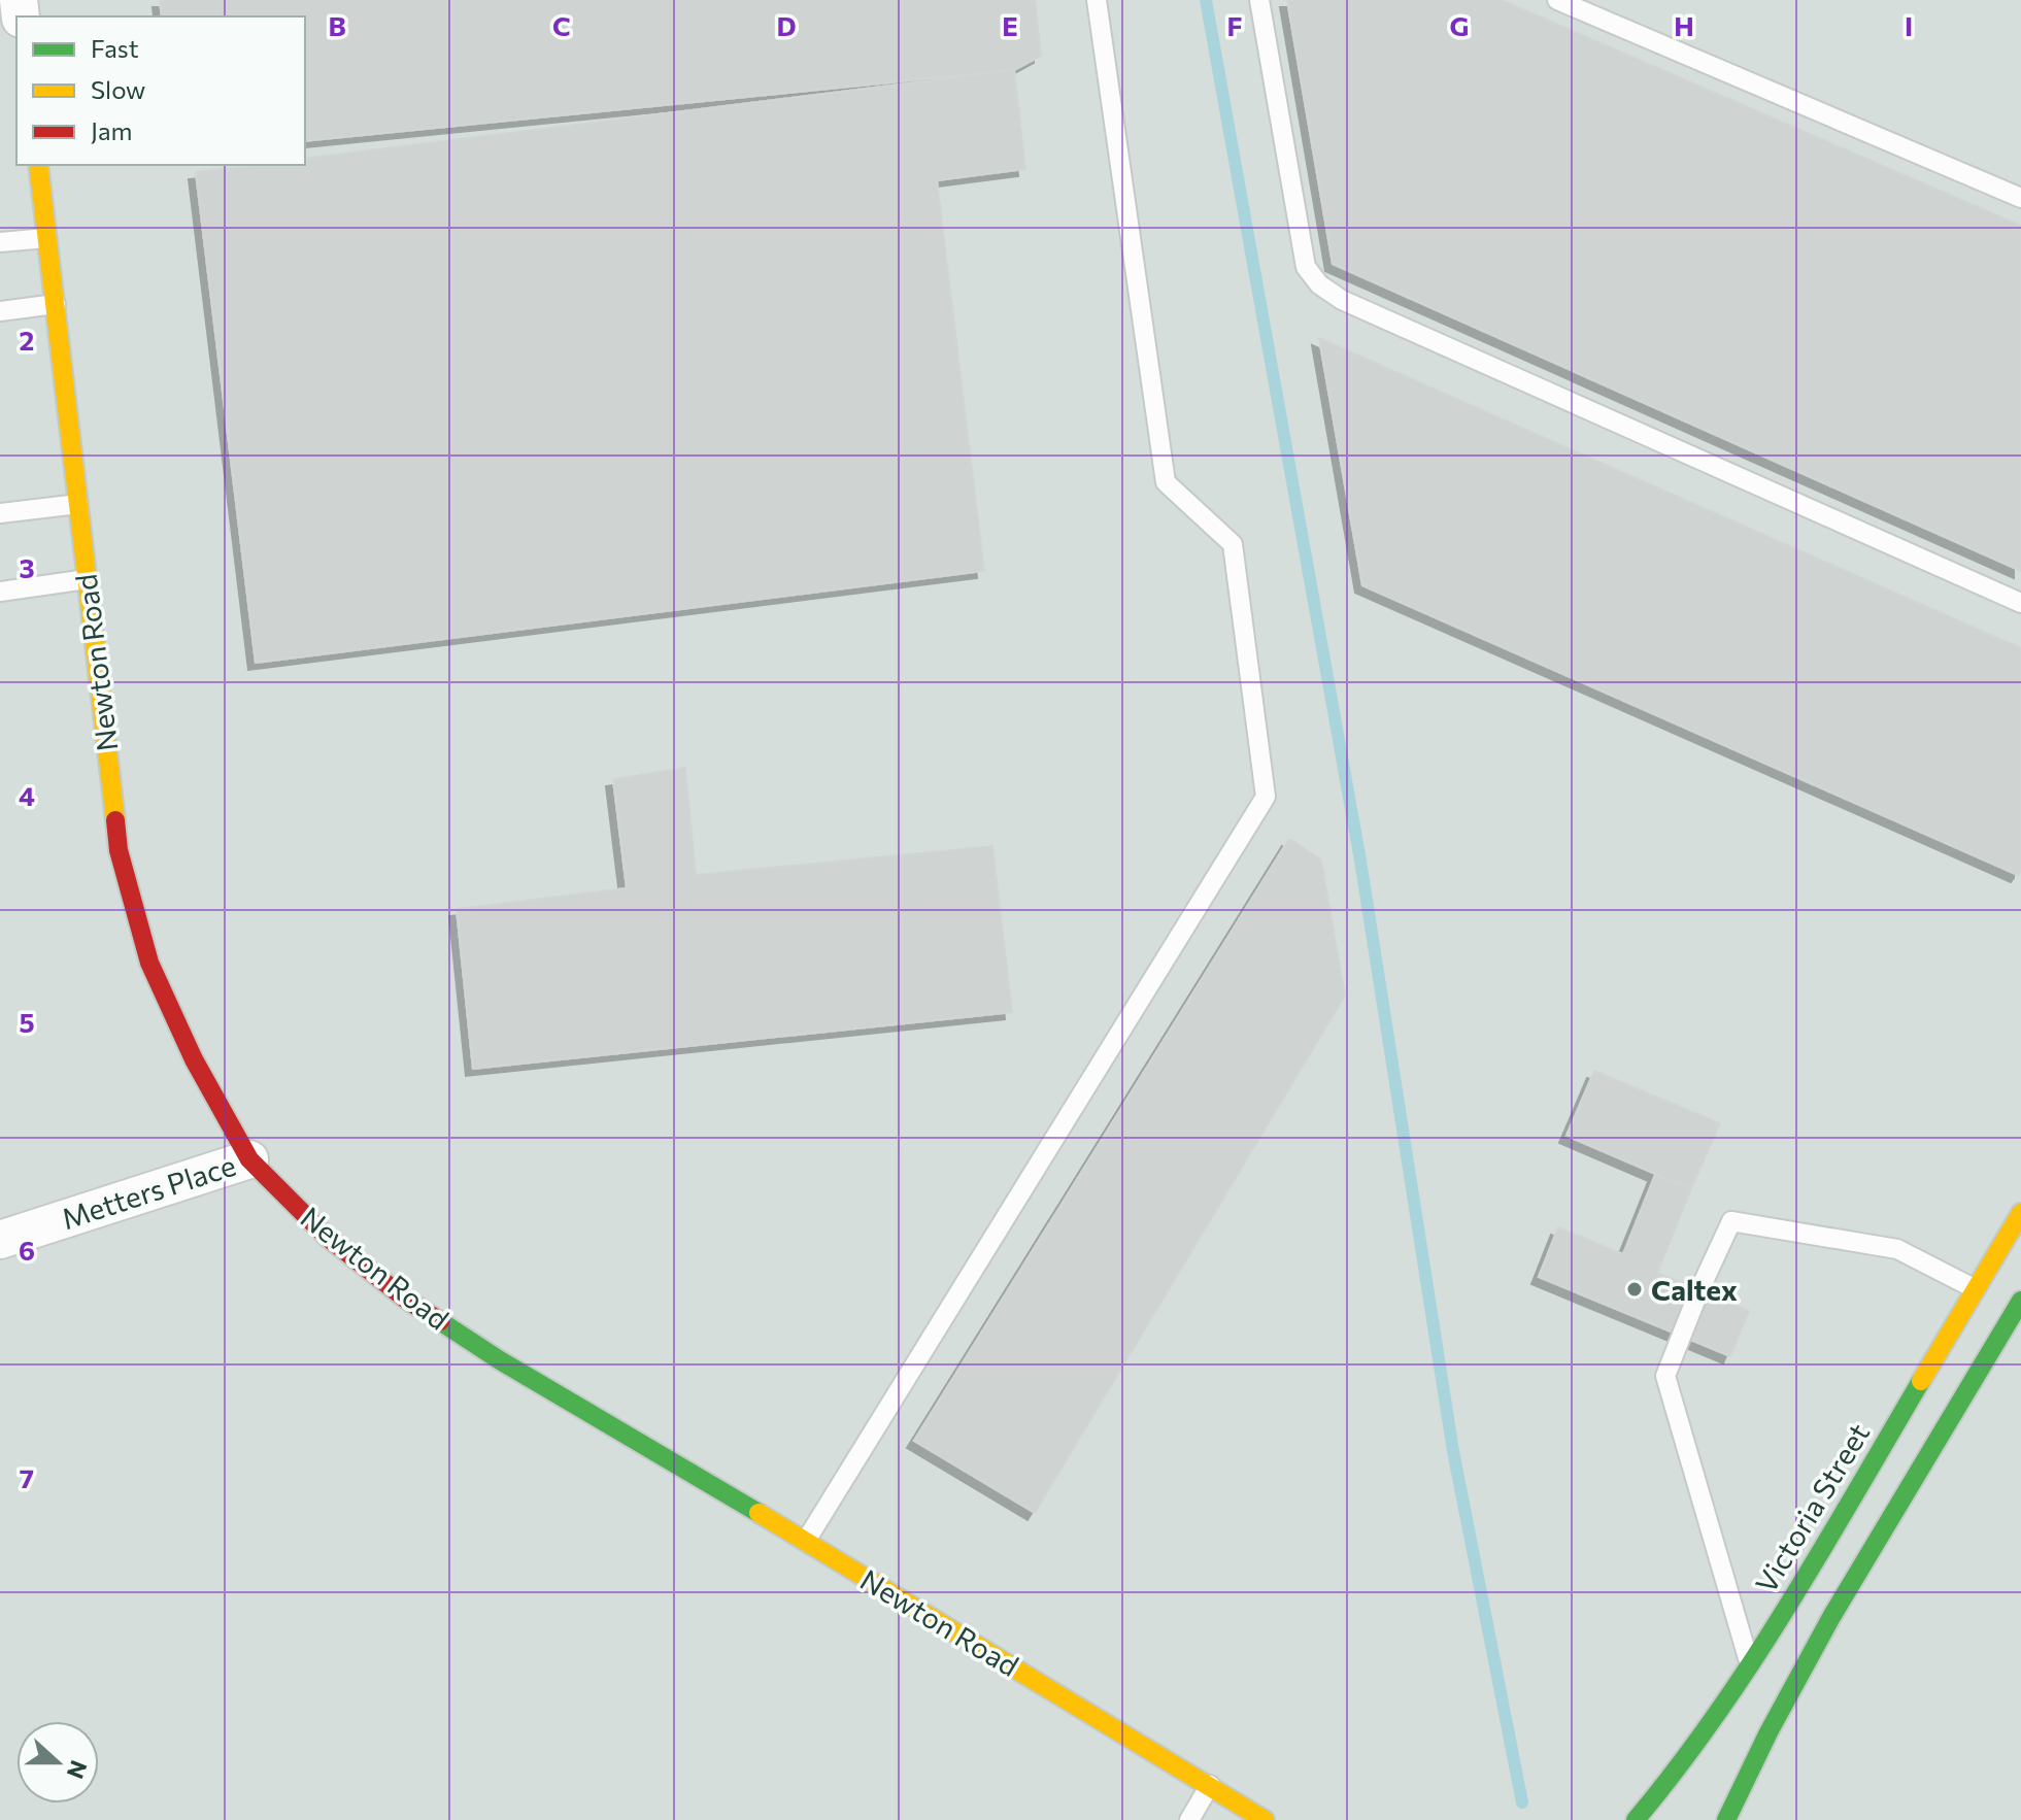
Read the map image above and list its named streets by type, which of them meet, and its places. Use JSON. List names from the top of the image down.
{
  "streets": {
    "street": ["Newton Road", "Metters Place", "Victoria Street"]
  },
  "crossings": [
    ["Newton Road", "Metters Place"]
  ],
  "places": ["Caltex"],
  "legend": ["Fast", "Slow", "Jam"],
  "north": "right",
  "grid": {
    "columns": [
      "B",
      "C",
      "D",
      "E",
      "F",
      "G",
      "H",
      "I"
    ],
    "rows": [
      "2",
      "3",
      "4",
      "5",
      "6",
      "7"
    ]
  }
}
